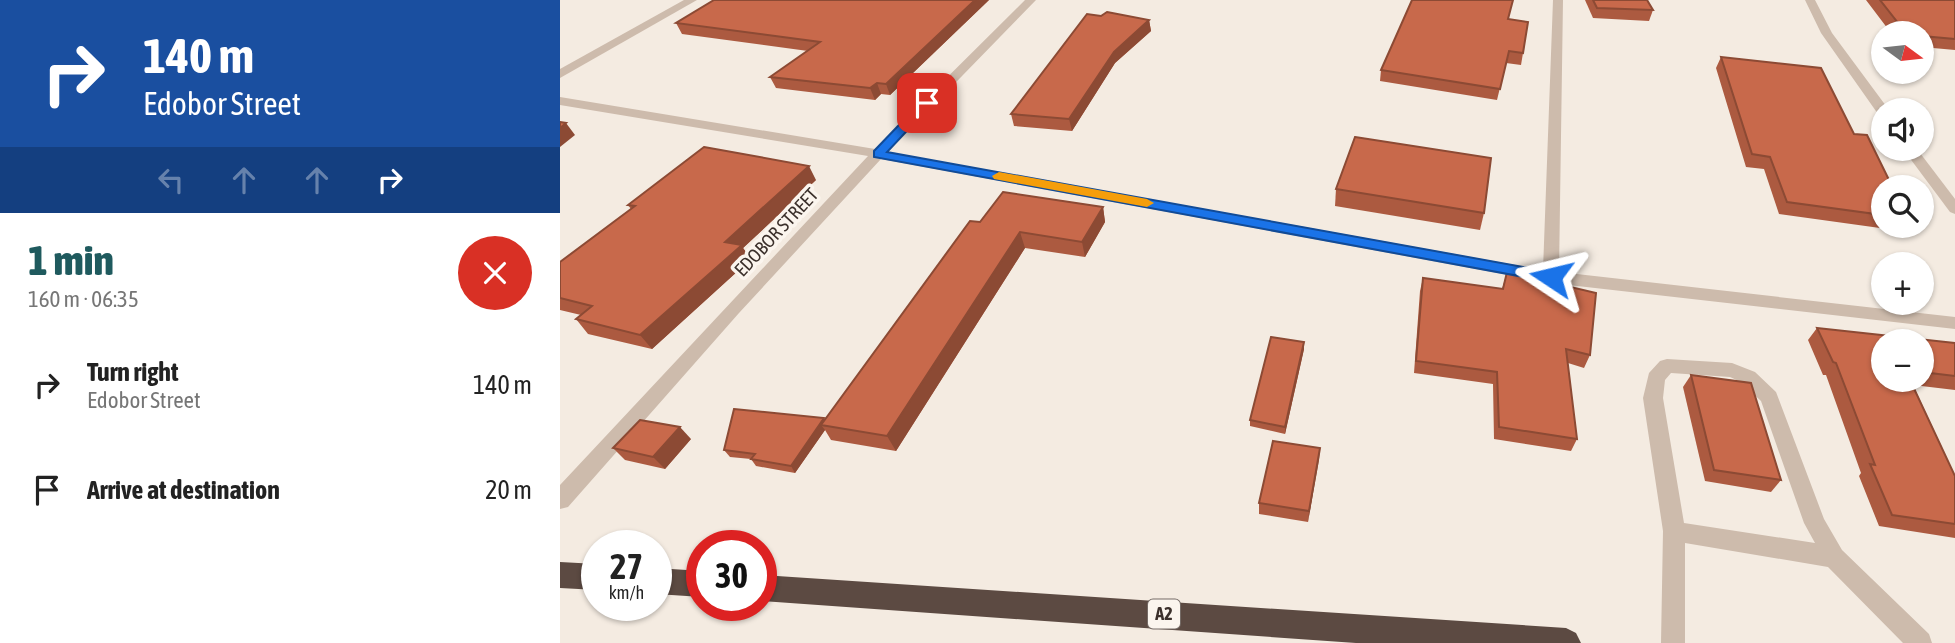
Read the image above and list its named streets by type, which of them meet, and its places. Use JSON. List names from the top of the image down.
{
  "streets": {
    "highway": ["A2"],
    "street": ["EDOBOR STREET"]
  },
  "north": "right",
  "page": {
    "turn": ["140 m", "Edobor Street"],
    "map_buttons": ["+", "−"],
    "heading": ["1 min", "160 m · 06:35"],
    "list": [
      {
        "name": "Turn right",
        "note": "Edobor Street",
        "value": "140 m"
      },
      {
        "name": "Arrive at destination",
        "value": "20 m"
      }
    ],
    "speed": "27 km/h",
    "limit": "30"
  }
}
